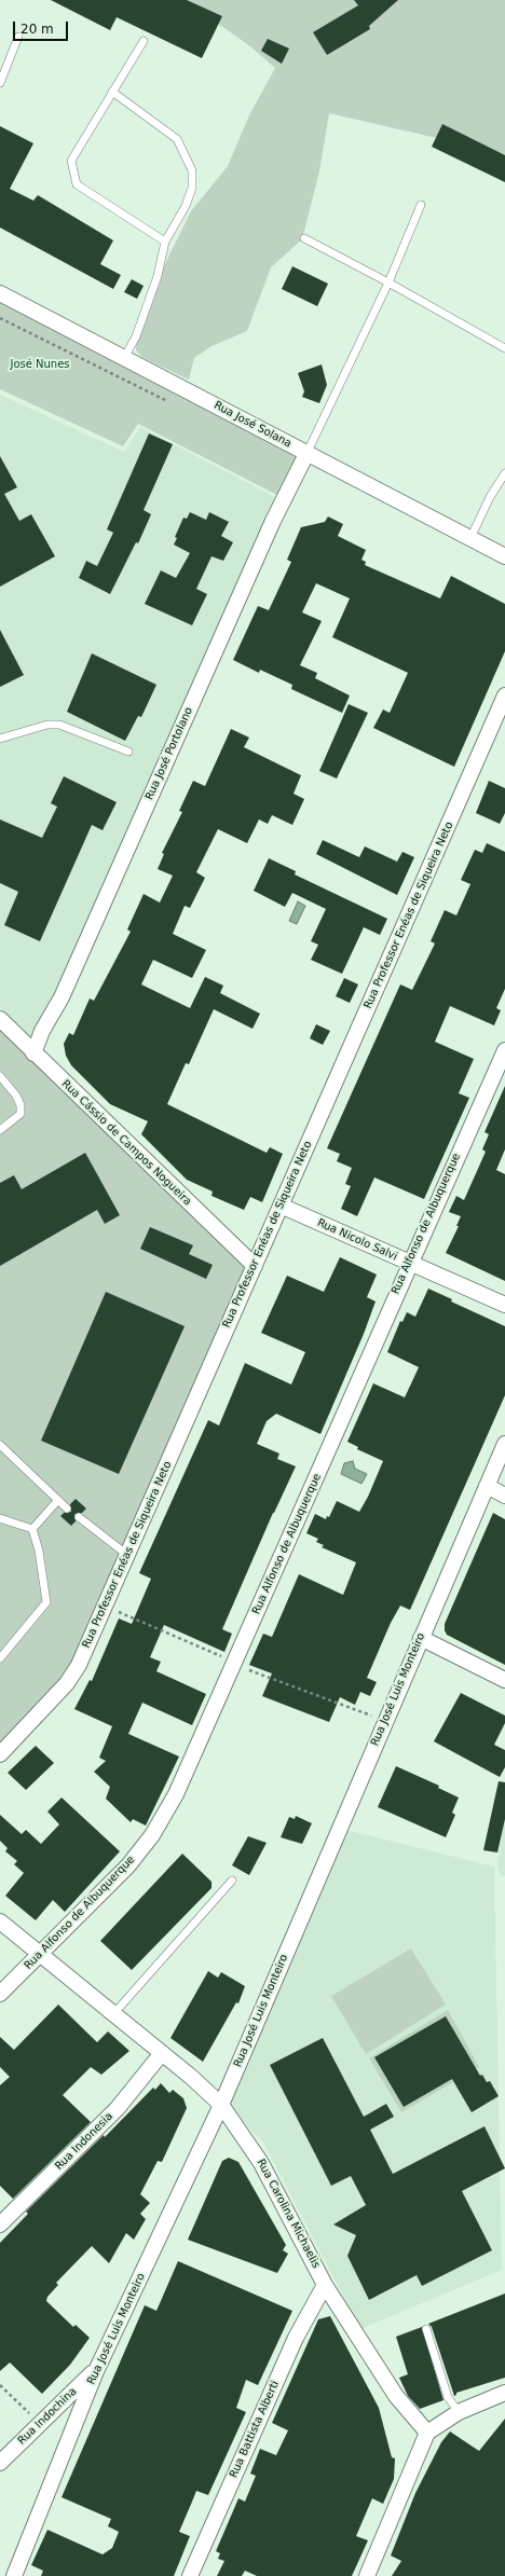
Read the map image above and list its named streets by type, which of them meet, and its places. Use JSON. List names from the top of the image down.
{
  "streets": {
    "street": [
      "Rua José Solana",
      "Rua José Portolano",
      "Rua Professor Enéas de Siqueira Neto",
      "Rua Cássio de Campos Nogueira",
      "Rua Alfonso de Albuquerque",
      "Rua Nicolo Salvi",
      "Rua José Luis Monteiro",
      "Rua Indonesia",
      "Rua Carolina Michaelis",
      "Rua Indochina",
      "Rua Battista Alberti"
    ]
  },
  "crossings": [
    ["Rua José Solana", "Rua José Portolano"],
    ["Rua José Portolano", "Rua Cássio de Campos Nogueira"],
    ["Rua Professor Enéas de Siqueira Neto", "Rua Cássio de Campos Nogueira"],
    ["Rua Professor Enéas de Siqueira Neto", "Rua Nicolo Salvi"],
    ["Rua Alfonso de Albuquerque", "Rua Nicolo Salvi"],
    ["Rua Alfonso de Albuquerque", "Rua Carolina Michaelis"],
    ["Rua José Luis Monteiro", "Rua Carolina Michaelis"],
    ["Rua José Luis Monteiro", "Rua Indochina"],
    ["Rua Indonesia", "Rua Carolina Michaelis"],
    ["Rua Carolina Michaelis", "Rua Battista Alberti"]
  ],
  "parks": ["José Nunes"],
  "scale_bar": "20 m"
}
